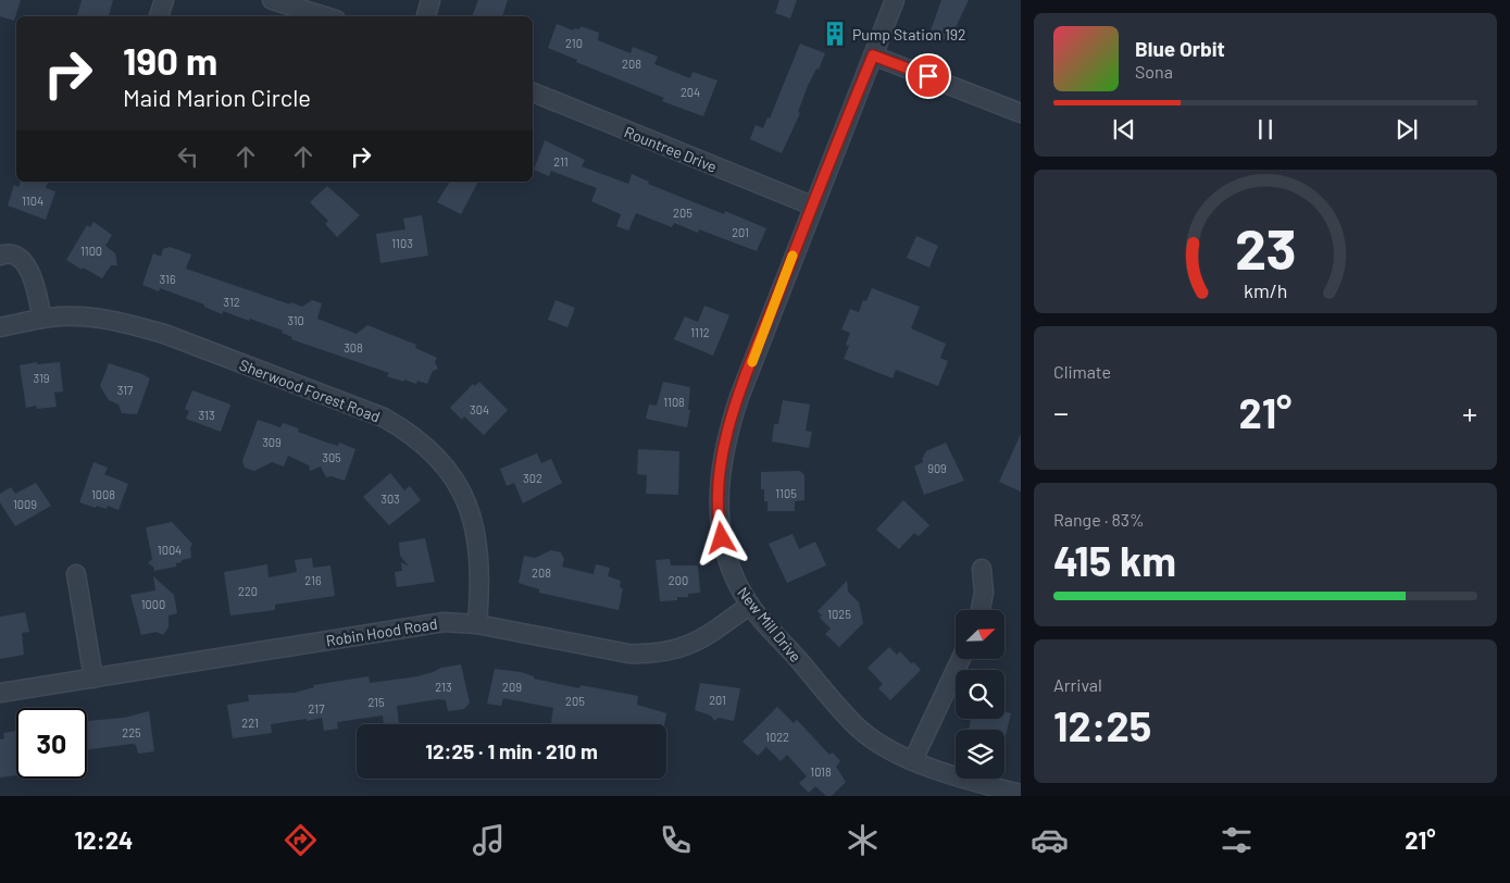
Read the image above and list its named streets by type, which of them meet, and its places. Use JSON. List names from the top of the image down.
{
  "streets": {
    "street": [
      "Rountree Drive",
      "Sherwood Forest Road",
      "New Mill Drive",
      "Robin Hood Road"
    ]
  },
  "crossings": [
    ["Rountree Drive", "New Mill Drive"],
    ["Sherwood Forest Road", "Robin Hood Road"],
    ["New Mill Drive", "Robin Hood Road"]
  ],
  "places": {
    "building": ["Pump Station 192"]
  },
  "house_numbers": [
    "210",
    "208",
    "204",
    "211",
    "1104",
    "205",
    "201",
    "1103",
    "1100",
    "316",
    "312",
    "310",
    "1112",
    "308",
    "319",
    "317",
    "1108",
    "304",
    "313",
    "309",
    "305",
    "909",
    "302",
    "1105",
    "1008",
    "303",
    "1009",
    "1004",
    "208",
    "216",
    "200",
    "220",
    "1000",
    "1025",
    "213",
    "209",
    "201",
    "205",
    "215",
    "217",
    "221",
    "225",
    "1022",
    "1018"
  ],
  "north": "top right",
  "page": {
    "turn": ["190 m", "Maid Marion Circle"],
    "song": ["Blue Orbit", "Sona"],
    "tile": [
      "Climate",
      ["Range · 83%", "415 km"],
      ["Arrival", "12:25"]
    ],
    "heat": ["−", "21°", "+"],
    "limit": "30",
    "trip": "12:25 · 1 min · 210 m",
    "tabs": ["12:24", "21°"],
    "gauge": ["23", "km/h"]
  }
}
